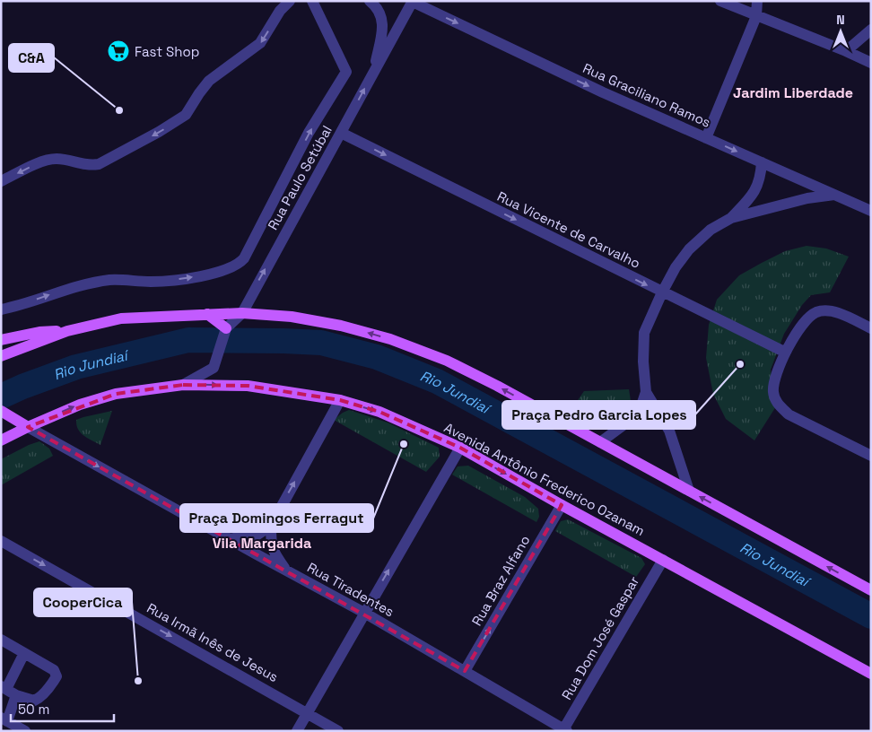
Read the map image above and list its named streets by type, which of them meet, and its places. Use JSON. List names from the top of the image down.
{
  "streets": {
    "main road": ["Avenida Antônio Frederico Ozanam", "Rua Tiradentes"],
    "street": [
      "Rua Graciliano Ramos",
      "Rua Paulo Setúbal",
      "Rua Vicente de Carvalho",
      "Rua Braz Alfano",
      "Rua Dom José Gaspar",
      "Rua Irmã Inês de Jesus"
    ]
  },
  "crossings": [
    ["Rua Graciliano Ramos", "Rua Paulo Setúbal"],
    ["Rua Paulo Setúbal", "Rua Vicente de Carvalho"],
    ["Rua Paulo Setúbal", "Avenida Antônio Frederico Ozanam"],
    ["Avenida Antônio Frederico Ozanam", "Rua Braz Alfano"],
    ["Avenida Antônio Frederico Ozanam", "Rua Tiradentes"],
    ["Avenida Antônio Frederico Ozanam", "Rua Dom José Gaspar"],
    ["Rua Braz Alfano", "Rua Tiradentes"],
    ["Rua Tiradentes", "Rua Dom José Gaspar"]
  ],
  "one_way": [
    "Rua Graciliano Ramos",
    "Rua Paulo Setúbal",
    "Rua Vicente de Carvalho",
    "Rua Braz Alfano",
    "Rua Tiradentes",
    "Rua Irmã Inês de Jesus"
  ],
  "districts": ["Jardim Liberdade", "Vila Margarida"],
  "water": ["Rio Jundiaí"],
  "places": {
    "supermarket": ["Fast Shop"],
    "other": [
      "C&A",
      "Praça Pedro Garcia Lopes",
      "Praça Domingos Ferragut",
      "CooperCica"
    ]
  },
  "scale_bar": "50 m",
  "north": "top"
}
